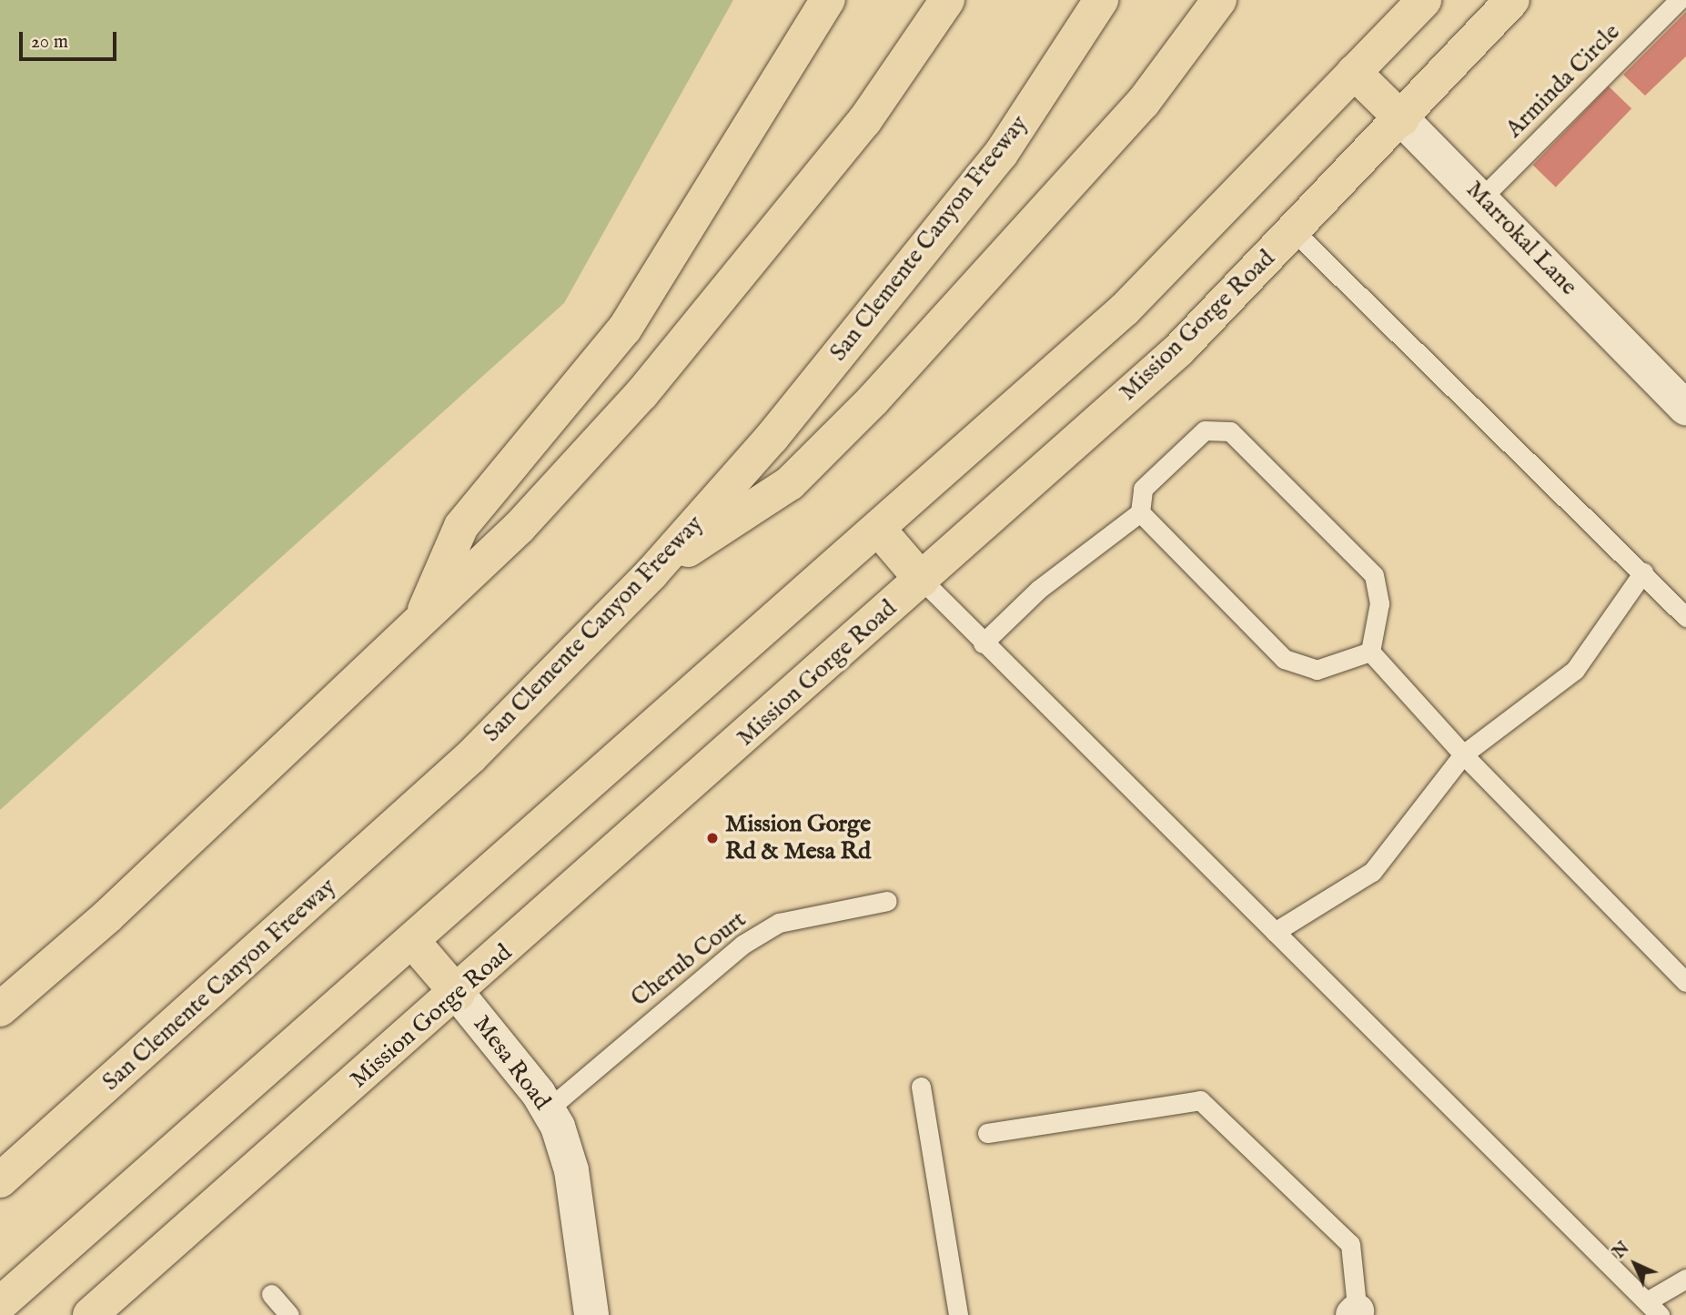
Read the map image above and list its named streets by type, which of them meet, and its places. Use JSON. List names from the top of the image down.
{
  "streets": {
    "main road": [
      "San Clemente Canyon Freeway",
      "Marrokal Lane",
      "Mission Gorge Road",
      "Mesa Road"
    ],
    "lane": ["Arminda Circle", "Cherub Court"]
  },
  "crossings": [
    ["Arminda Circle", "Marrokal Lane"],
    ["Marrokal Lane", "Mission Gorge Road"],
    ["Mission Gorge Road", "Mesa Road"],
    ["Cherub Court", "Mesa Road"]
  ],
  "places": ["Mission Gorge Rd & Mesa Rd"],
  "scale_bar": "20 m",
  "north": "top left"
}
